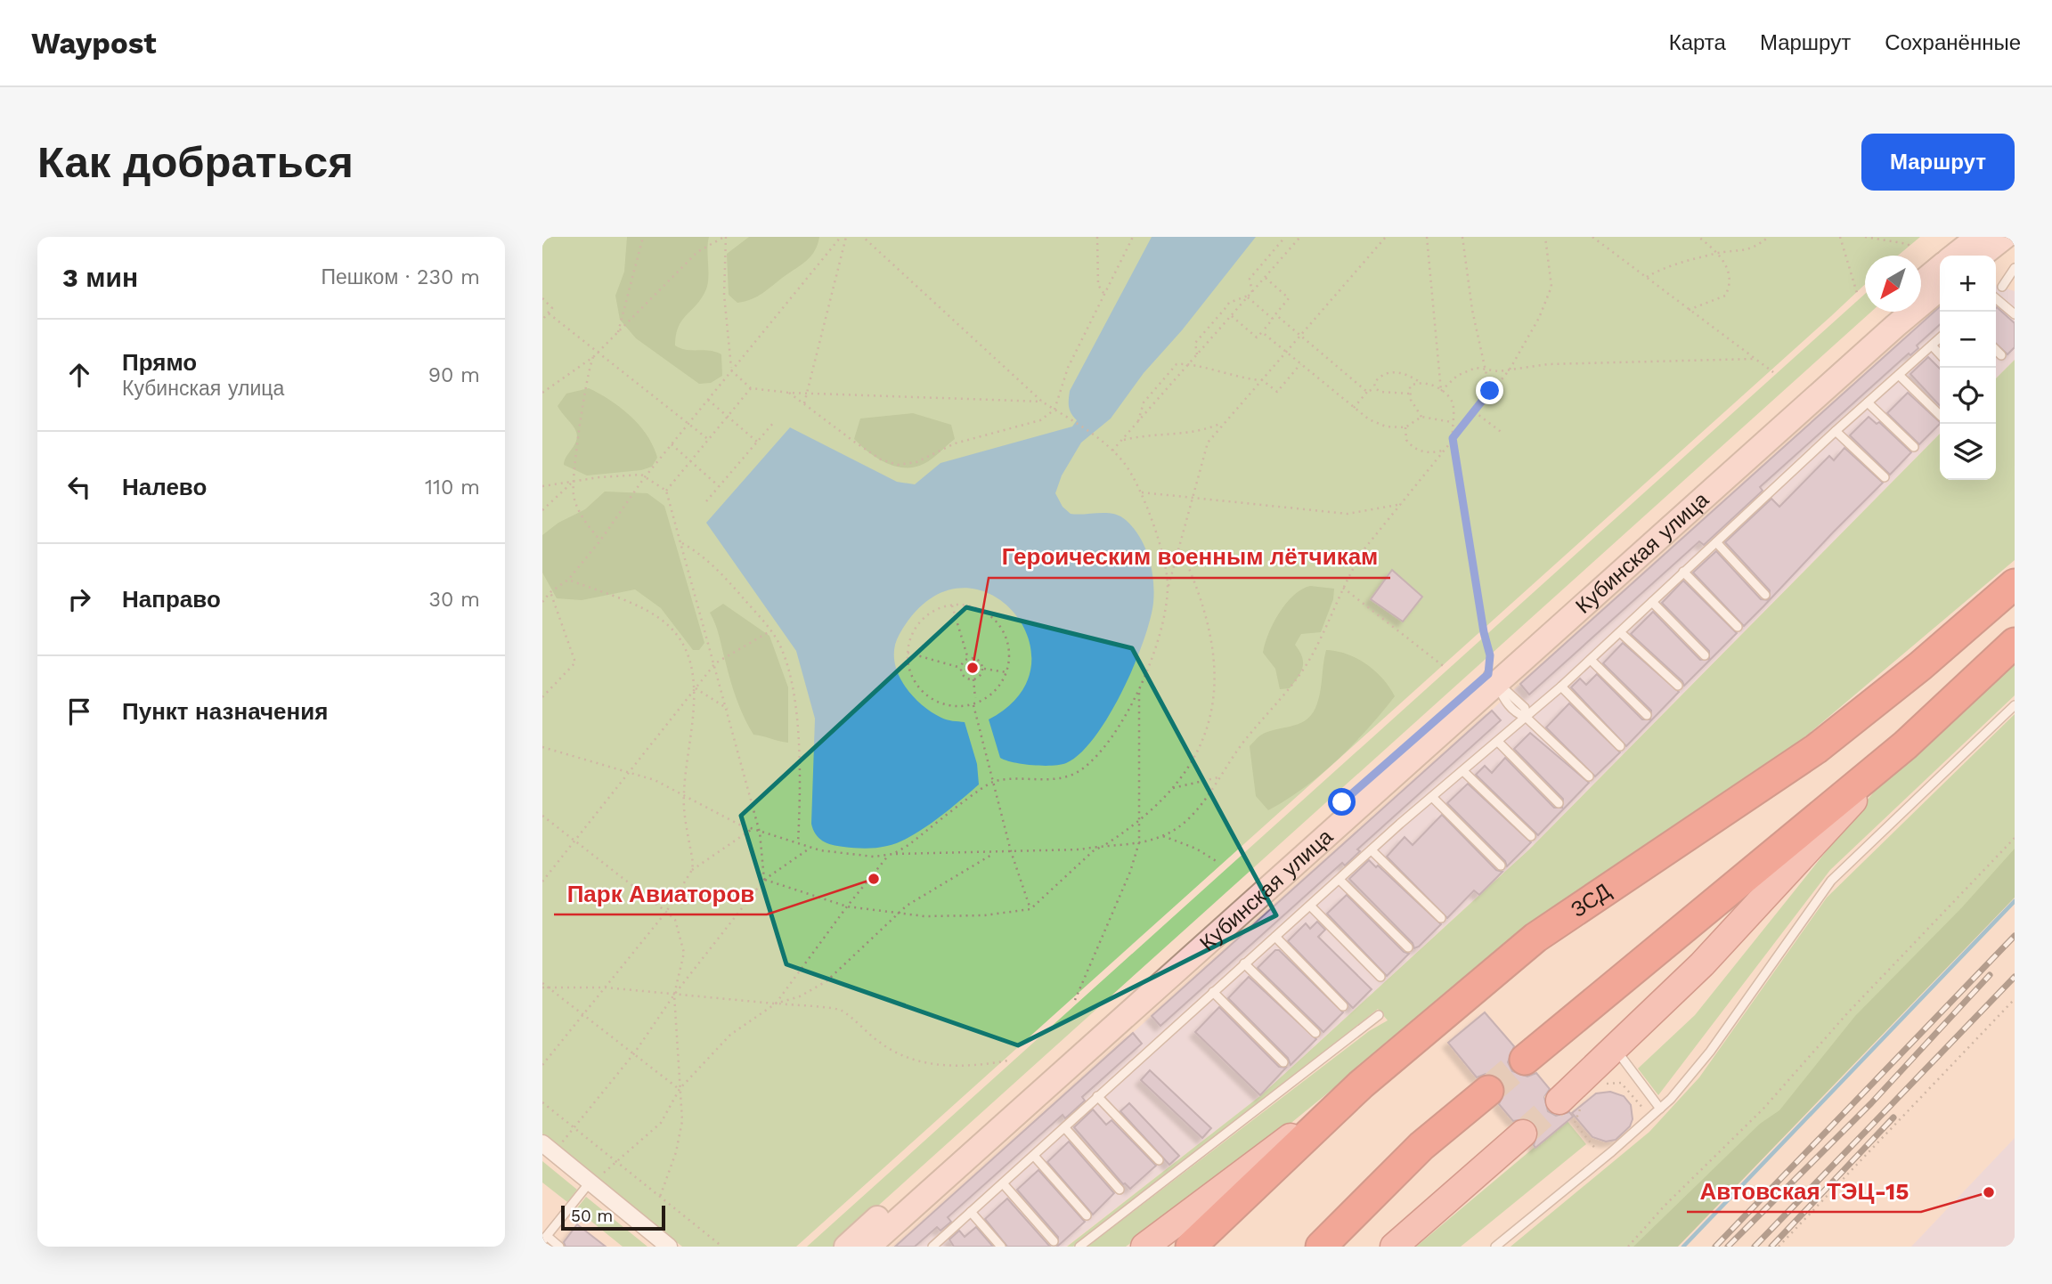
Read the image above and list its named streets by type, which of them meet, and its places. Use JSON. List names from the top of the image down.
{
  "streets": {
    "highway": ["ЗСД"],
    "main road": ["Кубинская улица"]
  },
  "places": ["Героическим военным лётчикам", "Парк Авиаторов", "Автовская ТЭЦ-15"],
  "scale_bar": "50 m",
  "north": "bottom left",
  "page": {
    "header": "Waypost",
    "nav": ["Карта", "Маршрут", "Сохранённые"],
    "buttons": "Маршрут",
    "title": "Как добраться",
    "heading": ["3 мин", "Пешком · 230 m"],
    "map_buttons": ["+", "−"],
    "list": [
      ["Прямо", "Кубинская улица", "90 m"],
      ["Налево", "110 m"],
      ["Направо", "30 m"],
      "Пункт назначения"
    ],
    "scale": "50 m"
  }
}
